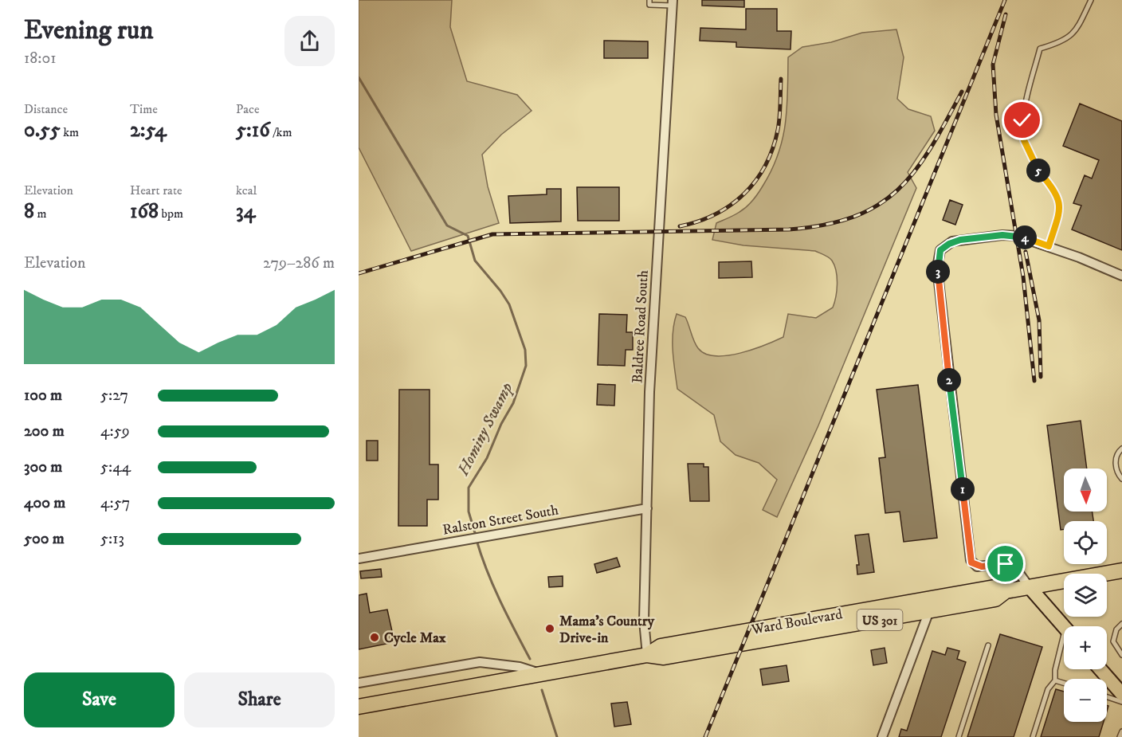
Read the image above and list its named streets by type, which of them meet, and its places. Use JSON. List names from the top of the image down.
{
  "streets": {
    "highway": ["US 301", "Ward Boulevard"],
    "street": ["Baldree Road South", "Ralston Street South"]
  },
  "crossings": [
    ["Baldree Road South", "Ralston Street South"],
    ["Baldree Road South", "Ward Boulevard"]
  ],
  "water": ["Hominy Swamp"],
  "places": ["Mama's Country Drive-in", "Cycle Max"],
  "north": "bottom",
  "page": {
    "heading": ["Evening run", "18:01"],
    "stats": [
      ["Distance", "0.55 km"],
      ["Time", "2:54"],
      ["Pace", "5:16 /km"],
      ["Elevation", "8 m"],
      ["Heart rate", "168 bpm"],
      ["kcal", "34"]
    ],
    "pins": [
      "5",
      "4",
      "3",
      "2",
      "1"
    ],
    "chart": ["Elevation", "279–286 m"],
    "list": [
      {
        "name": "100 m",
        "note": "5:27"
      },
      {
        "name": "200 m",
        "note": "4:59"
      },
      {
        "name": "300 m",
        "note": "5:44"
      },
      {
        "name": "400 m",
        "note": "4:57"
      },
      {
        "name": "500 m",
        "note": "5:13"
      }
    ],
    "map_buttons": ["+", "−"],
    "buttons": ["Save", "Share"]
  }
}
